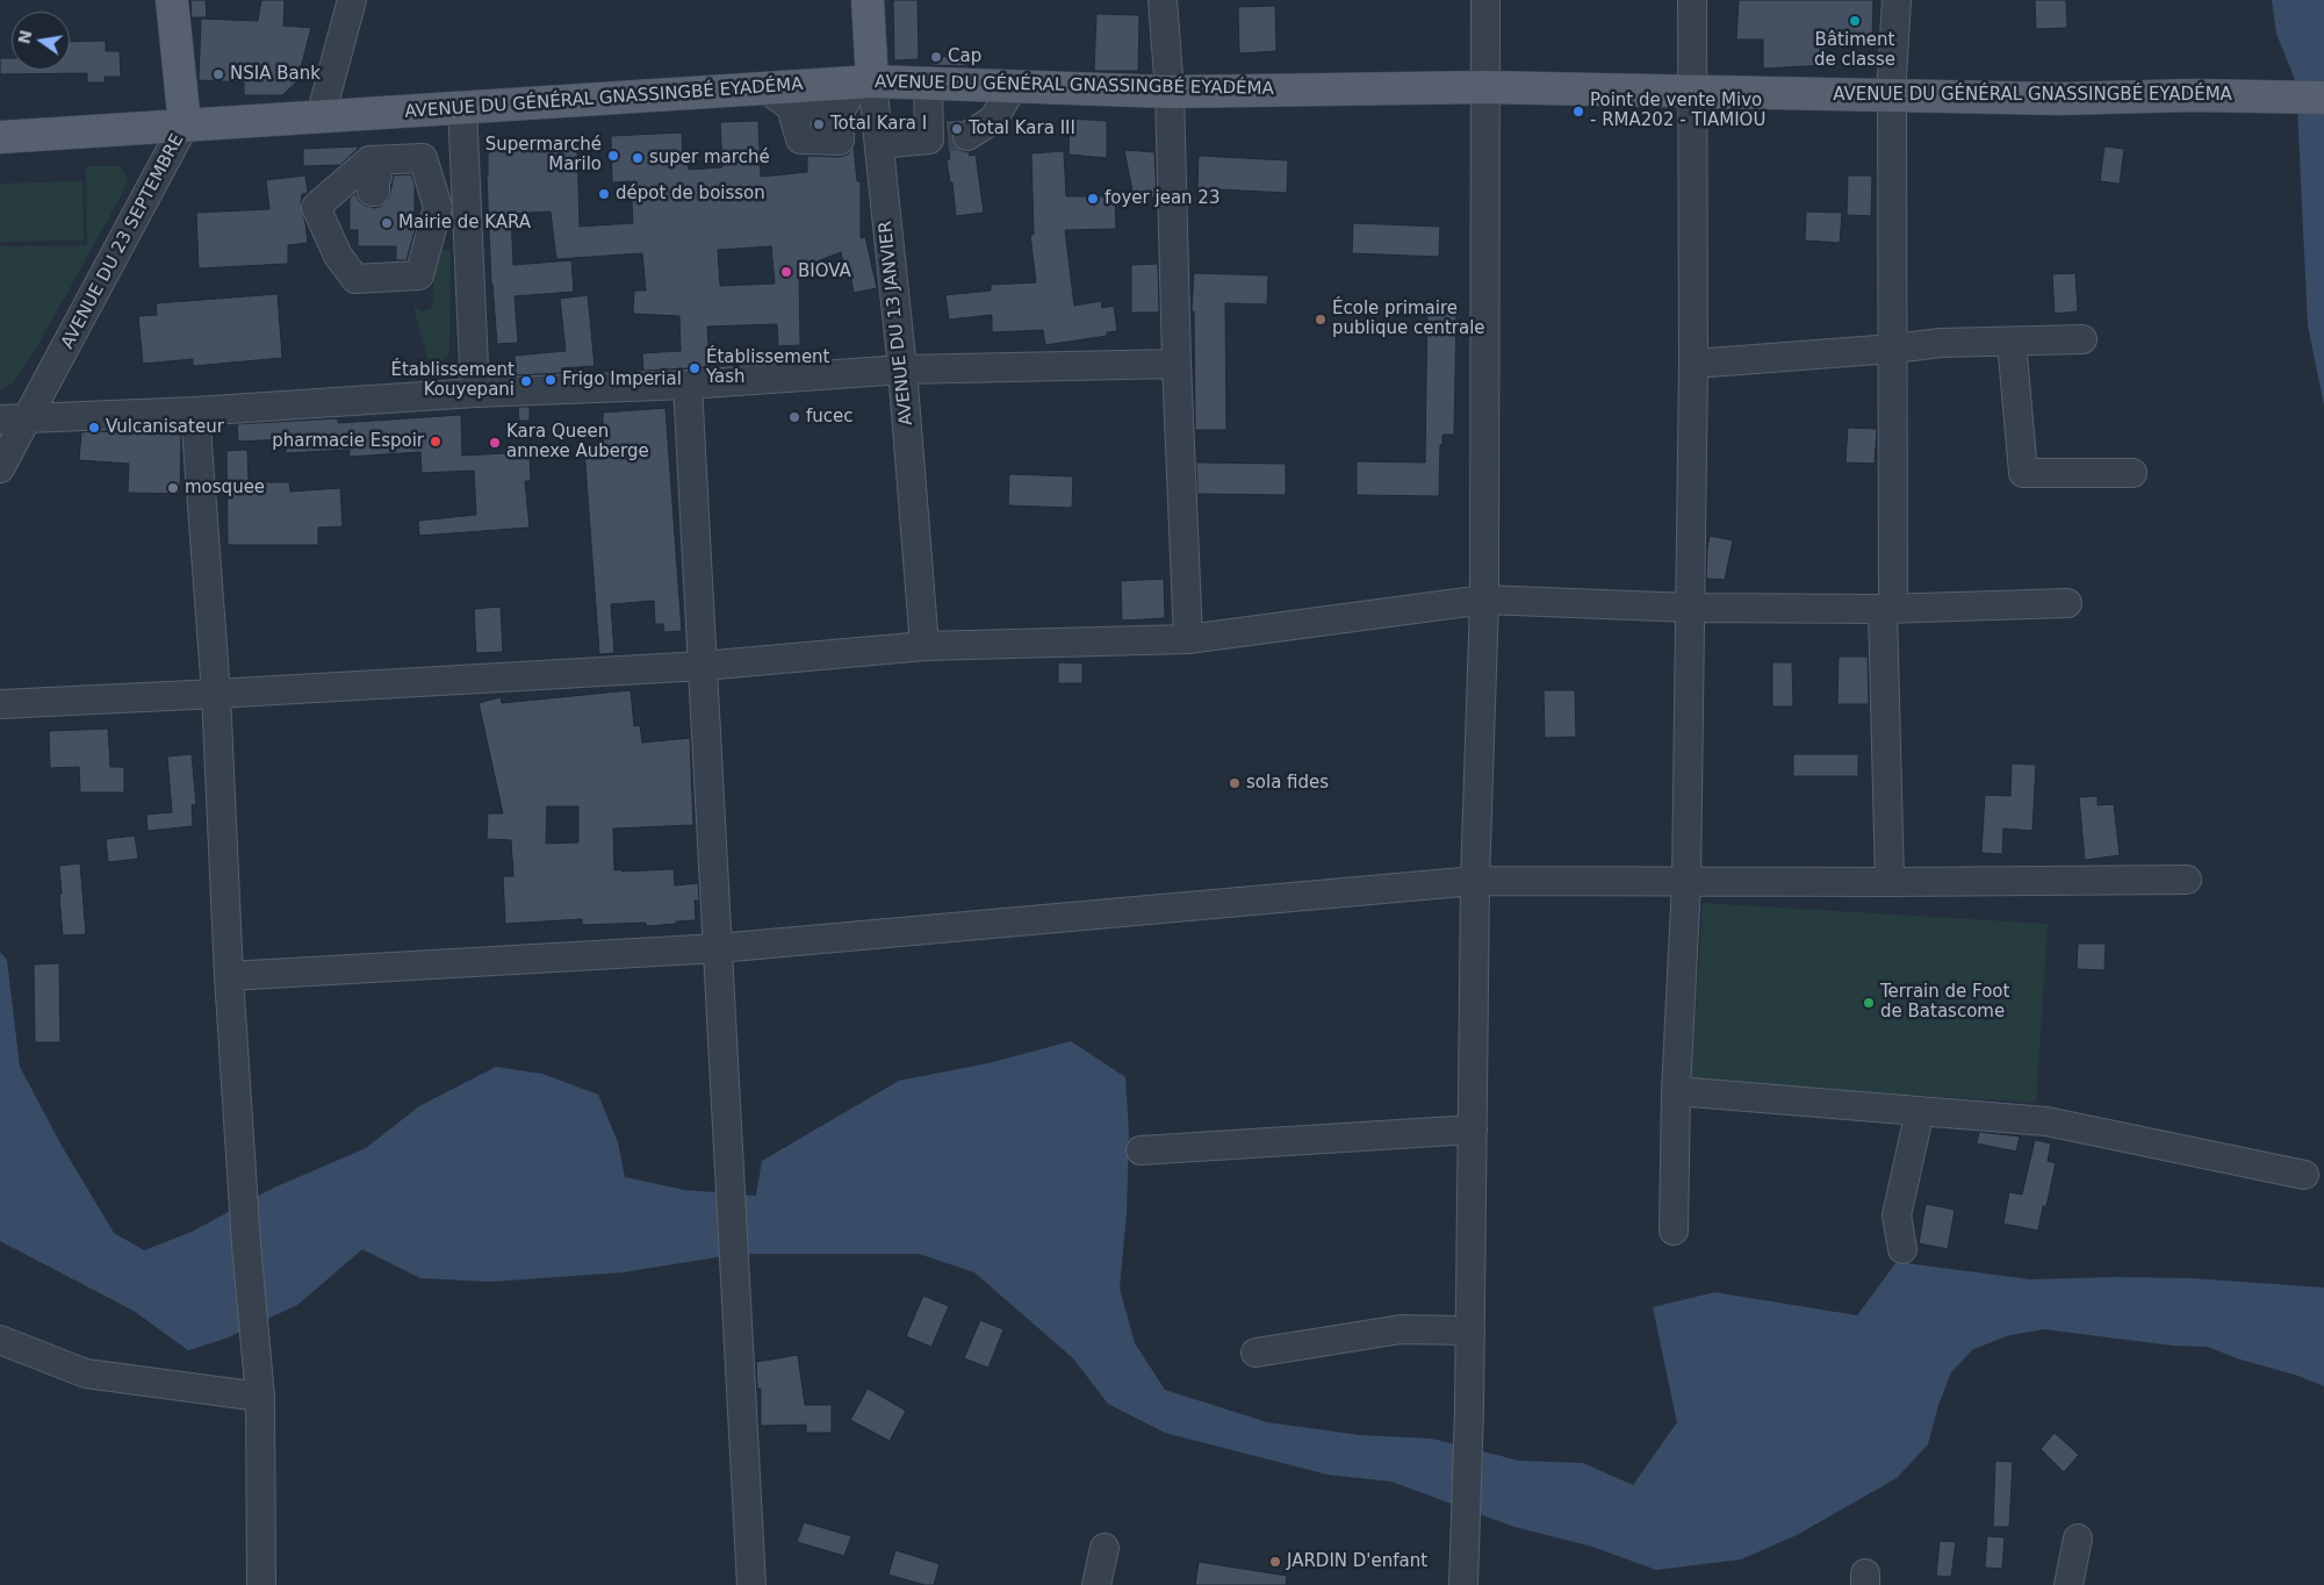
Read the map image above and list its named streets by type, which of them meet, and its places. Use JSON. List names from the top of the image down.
{
  "streets": {
    "main road": ["AVENUE DU GÉNÉRAL GNASSINGBÉ EYADÉMA", "AVENUE DU 23 SEPTEMBRE", "AVENUE DU 13 JANVIER"]
  },
  "crossings": [
    ["AVENUE DU GÉNÉRAL GNASSINGBÉ EYADÉMA", "AVENUE DU 23 SEPTEMBRE"],
    ["AVENUE DU GÉNÉRAL GNASSINGBÉ EYADÉMA", "AVENUE DU 13 JANVIER"]
  ],
  "places": [
    "Bâtiment de classe",
    "Cap",
    "NSIA Bank",
    "Point de vente Mivo - RMA202 - TIAMIOU",
    "Total Kara I",
    "Total Kara III",
    "Supermarché Marilo",
    "super marché",
    "dépot de boisson",
    "foyer jean 23",
    "Mairie de KARA",
    "BIOVA",
    "École primaire publique centrale",
    "Établissement Yash",
    "Frigo Imperial",
    "Établissement Kouyepani",
    "fucec",
    "Vulcanisateur",
    "pharmacie Espoir",
    "Kara Queen annexe Auberge",
    "mosquee",
    "sola fides",
    "Terrain de Foot de Batascome",
    "JARDIN D'enfant"
  ],
  "north": "left"
}
